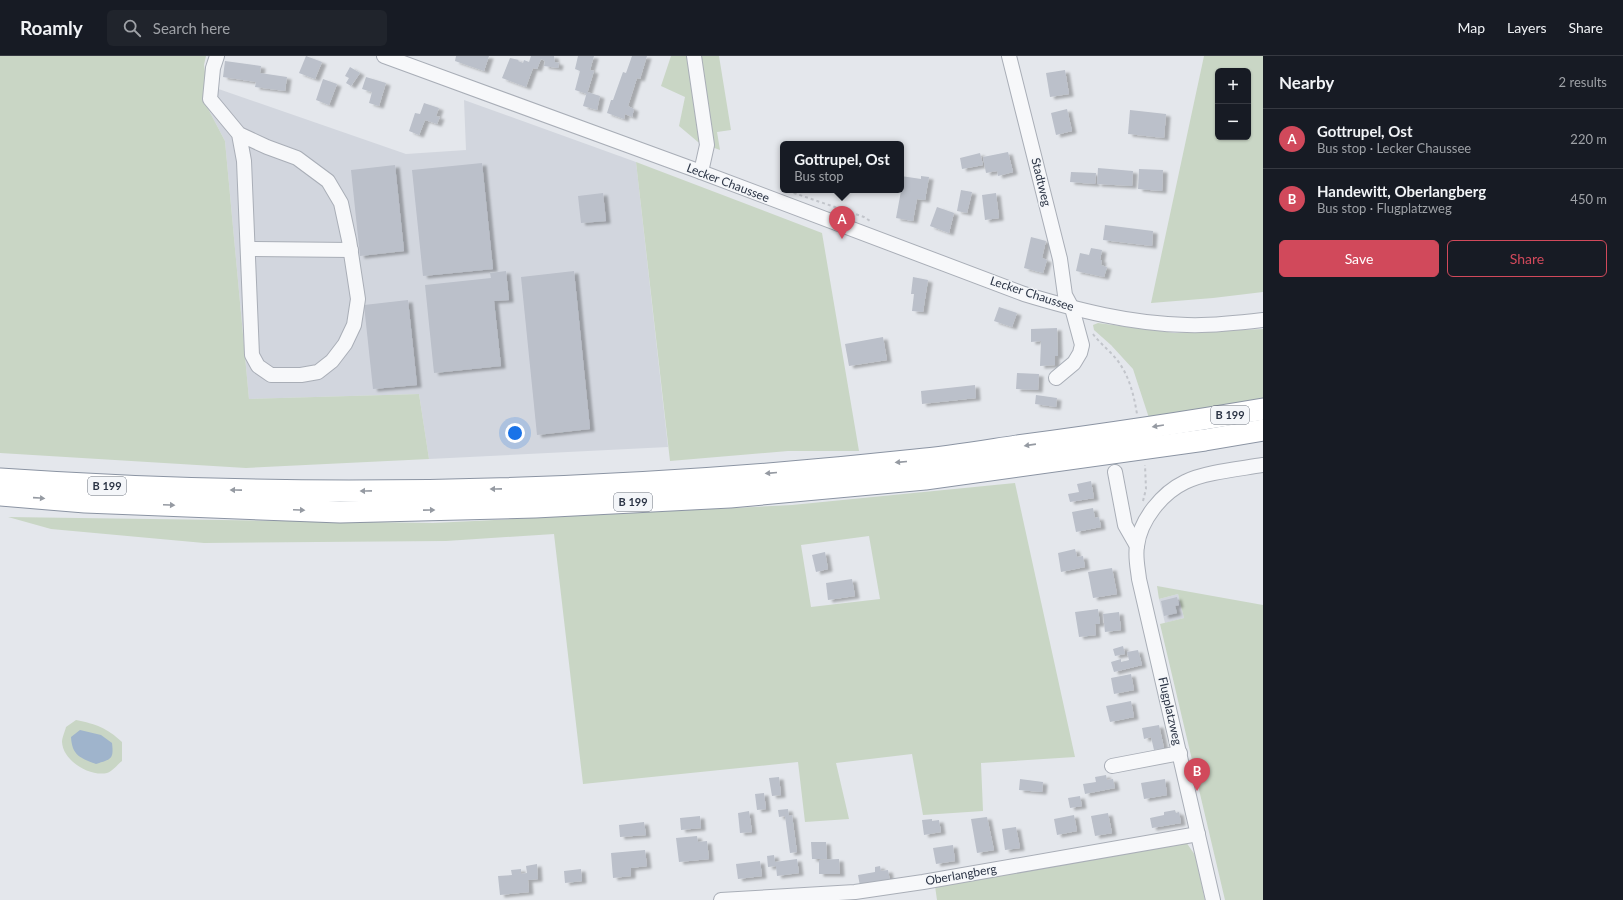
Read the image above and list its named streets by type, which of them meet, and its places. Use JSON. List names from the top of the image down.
{
  "streets": {
    "highway": ["B 199"],
    "street": [
      "Stadtweg",
      "Lecker Chaussee",
      "Flugplatzweg",
      "Oberlangberg"
    ]
  },
  "crossings": [
    ["Stadtweg", "Lecker Chaussee"],
    ["Flugplatzweg", "Oberlangberg"]
  ],
  "page": {
    "header": "Roamly",
    "search": "Search here",
    "nav": ["Map", "Layers", "Share"],
    "heading": ["Nearby", "2 results"],
    "map_buttons": ["+", "−"],
    "list": [
      {
        "mark": "A",
        "name": "Gottrupel, Ost",
        "note": "Bus stop · Lecker Chaussee",
        "value": "220 m"
      },
      {
        "mark": "B",
        "name": "Handewitt, Oberlangberg",
        "note": "Bus stop · Flugplatzweg",
        "value": "450 m"
      }
    ],
    "popup": ["Gottrupel, Ost", "Bus stop"],
    "pins": ["A", "B"],
    "buttons": ["Save", "Share"]
  }
}
